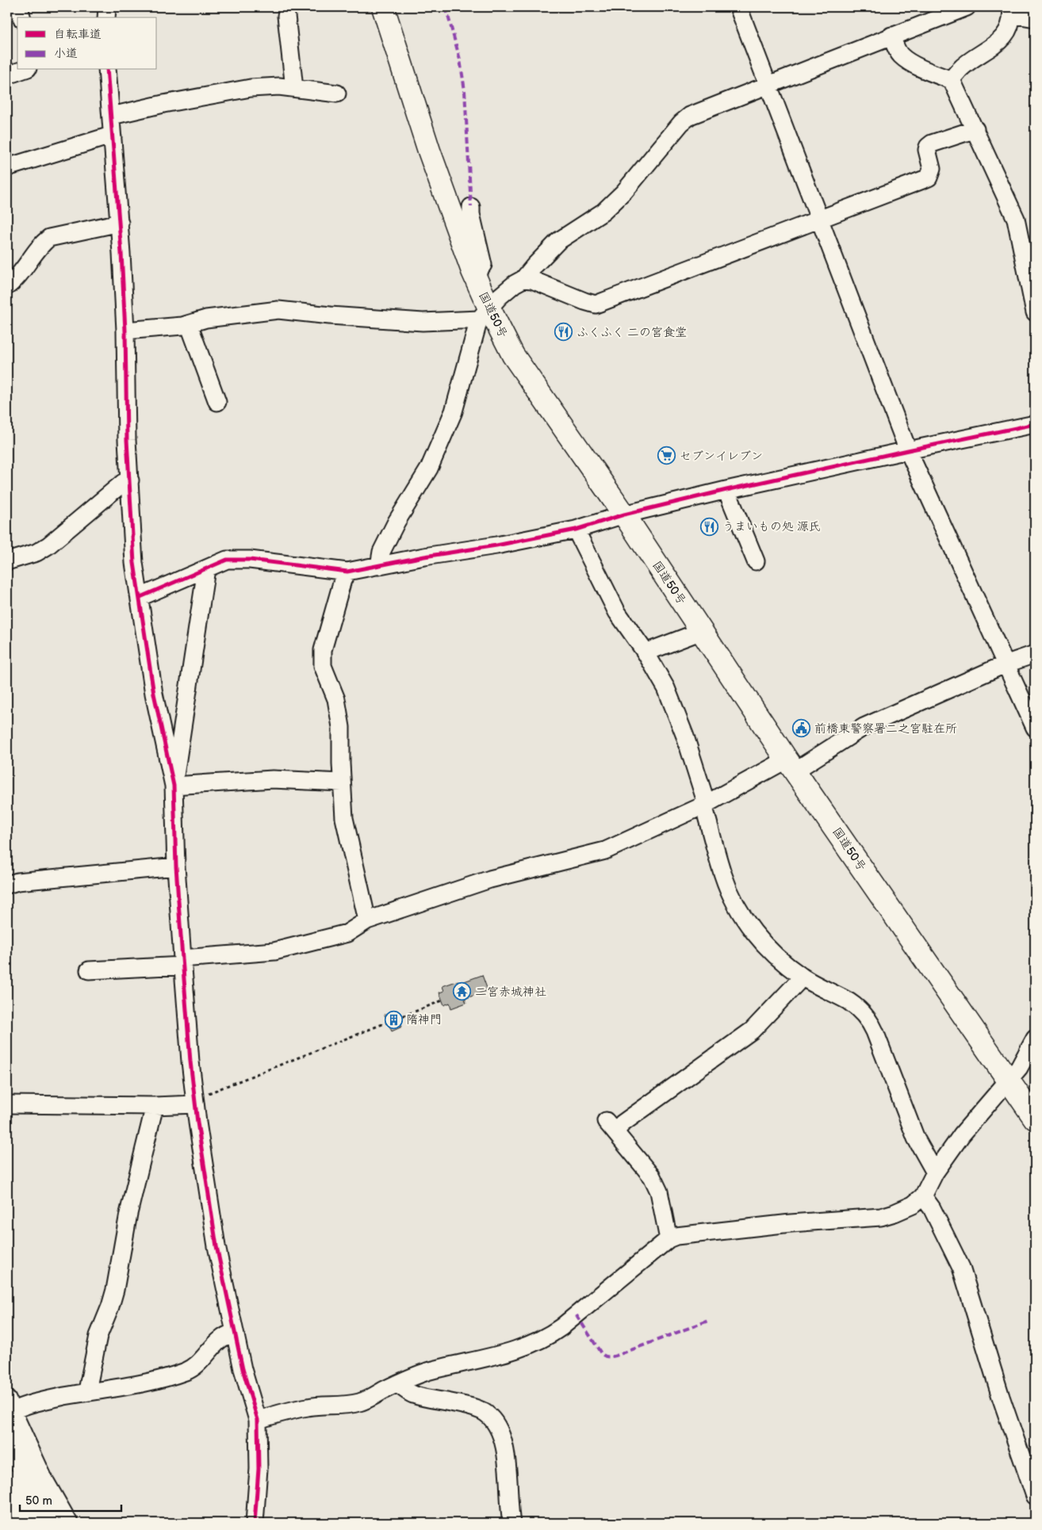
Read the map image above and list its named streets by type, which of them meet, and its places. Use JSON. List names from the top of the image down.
{
  "streets": {
    "highway": ["国道50号"]
  },
  "places": {
    "restaurant": ["ふくふく 二の宮食堂", "うまいもの処 源氏"],
    "supermarket": ["セブンイレブン"],
    "public building": ["前橋東警察署二之宮駐在所"],
    "temple": ["二宮赤城神社"],
    "building": ["隋神門"]
  },
  "legend": ["自転車道", "小道"],
  "scale_bar": "50 m"
}
